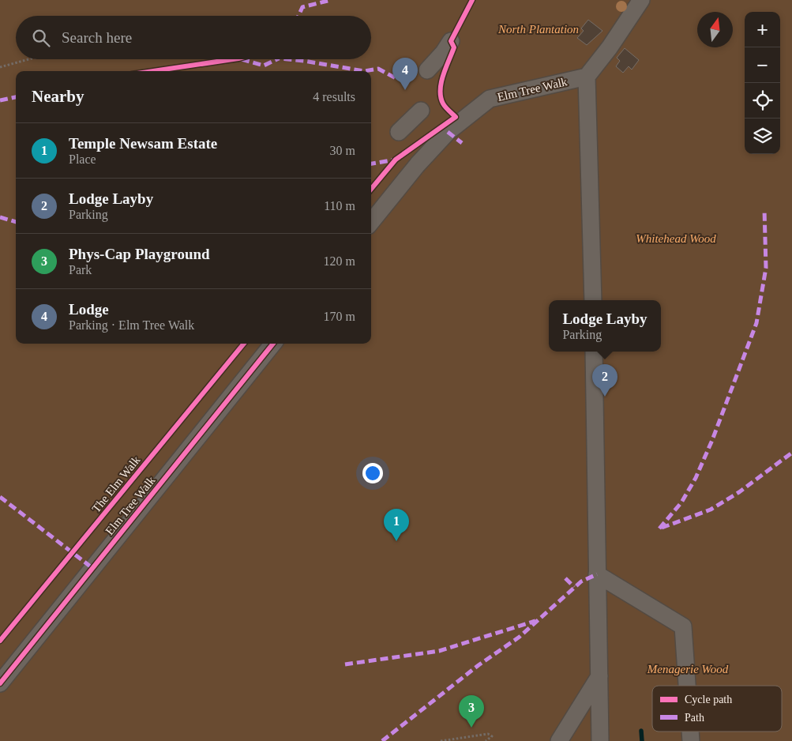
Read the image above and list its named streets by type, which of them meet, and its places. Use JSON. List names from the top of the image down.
{
  "streets": {
    "street": ["Elm Tree Walk"],
    "cycle path": ["The Elm Walk"]
  },
  "parks": ["North Plantation", "Whitehead Wood", "Menagerie Wood"],
  "legend": ["Cycle path", "Path"],
  "north": "top",
  "page": {
    "map_buttons": ["+", "−"],
    "search": "Search here",
    "pins": [
      "4",
      "2",
      "1",
      "3"
    ],
    "heading": ["Nearby", "4 results"],
    "list": [
      {
        "mark": "1",
        "name": "Temple Newsam Estate",
        "note": "Place",
        "value": "30 m"
      },
      {
        "mark": "2",
        "name": "Lodge Layby",
        "note": "Parking",
        "value": "110 m"
      },
      {
        "mark": "3",
        "name": "Phys-Cap Playground",
        "note": "Park",
        "value": "120 m"
      },
      {
        "mark": "4",
        "name": "Lodge",
        "note": "Parking · Elm Tree Walk",
        "value": "170 m"
      }
    ],
    "popup": ["Lodge Layby", "Parking"]
  }
}
